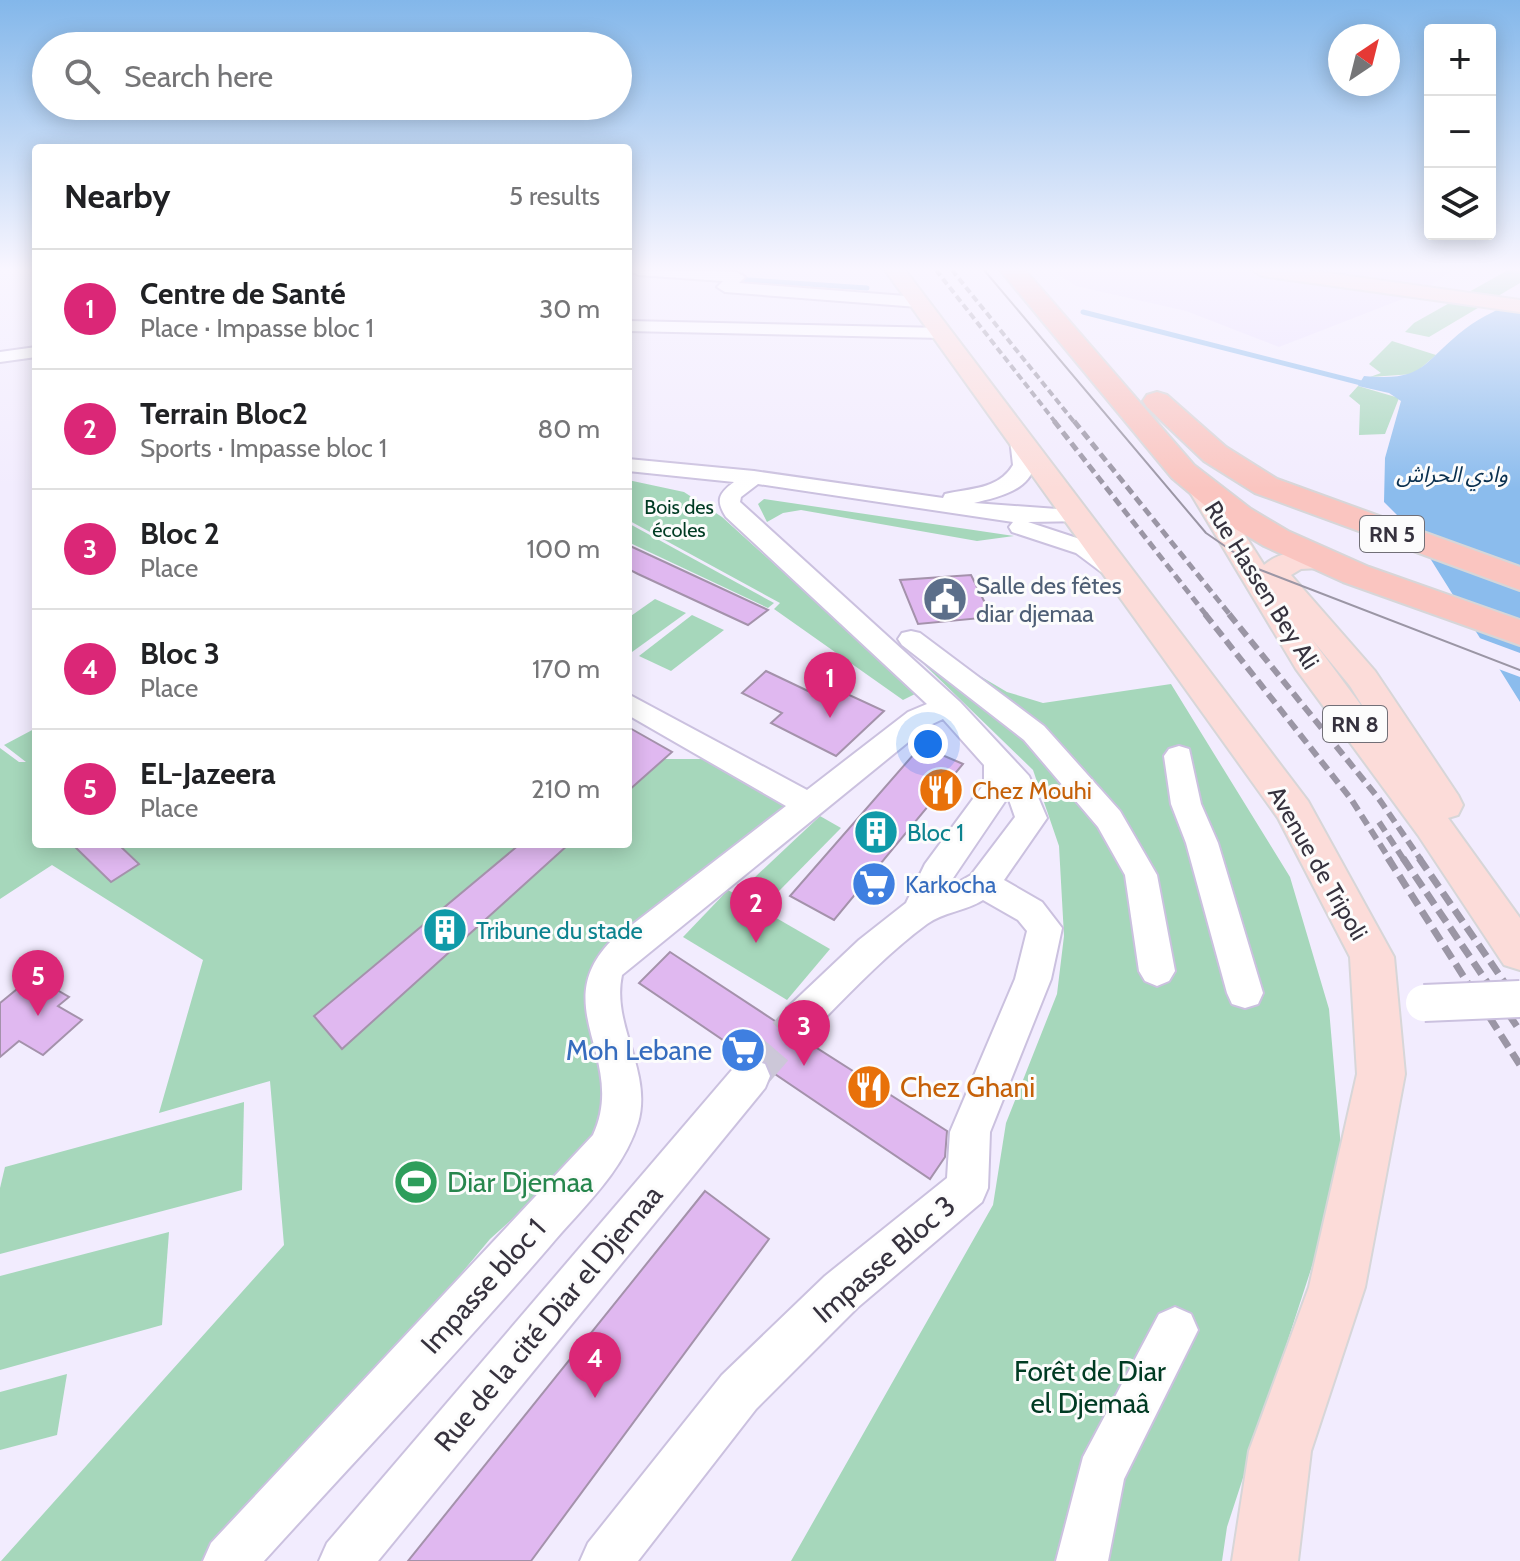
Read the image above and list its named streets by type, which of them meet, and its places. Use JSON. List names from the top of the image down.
{
  "streets": {
    "highway": ["RN 5"],
    "main road": ["Rue Hassen Bey Ali", "RN 8", "Avenue de Tripoli"],
    "street": ["Impasse Bloc 3", "Impasse bloc 1", "Rue de la cité Diar el Djemaa"]
  },
  "crossings": [
    ["RN 5", "Rue Hassen Bey Ali"]
  ],
  "water": ["وادي الحراش"],
  "parks": ["Bois des écoles", "Forêt de Diar el Djemaâ"],
  "places": {
    "public building": ["Salle des fêtes diar djemaa"],
    "restaurant": ["Chez Mouhi", "Chez Ghani"],
    "building": ["Bloc 1", "Tribune du stade"],
    "supermarket": ["Karkocha", "Moh Lebane"],
    "sports": ["Diar Djemaa"]
  },
  "north": "top right",
  "page": {
    "map_buttons": ["+", "−"],
    "search": "Search here",
    "heading": ["Nearby", "5 results"],
    "list": [
      {
        "mark": "1",
        "name": "Centre de Santé",
        "note": "Place · Impasse bloc 1",
        "value": "30 m"
      },
      {
        "mark": "2",
        "name": "Terrain Bloc2",
        "note": "Sports · Impasse bloc 1",
        "value": "80 m"
      },
      {
        "mark": "3",
        "name": "Bloc 2",
        "note": "Place",
        "value": "100 m"
      },
      {
        "mark": "4",
        "name": "Bloc 3",
        "note": "Place",
        "value": "170 m"
      },
      {
        "mark": "5",
        "name": "EL-Jazeera",
        "note": "Place",
        "value": "210 m"
      }
    ],
    "pins": [
      "1",
      "2",
      "5",
      "3",
      "4"
    ]
  }
}
